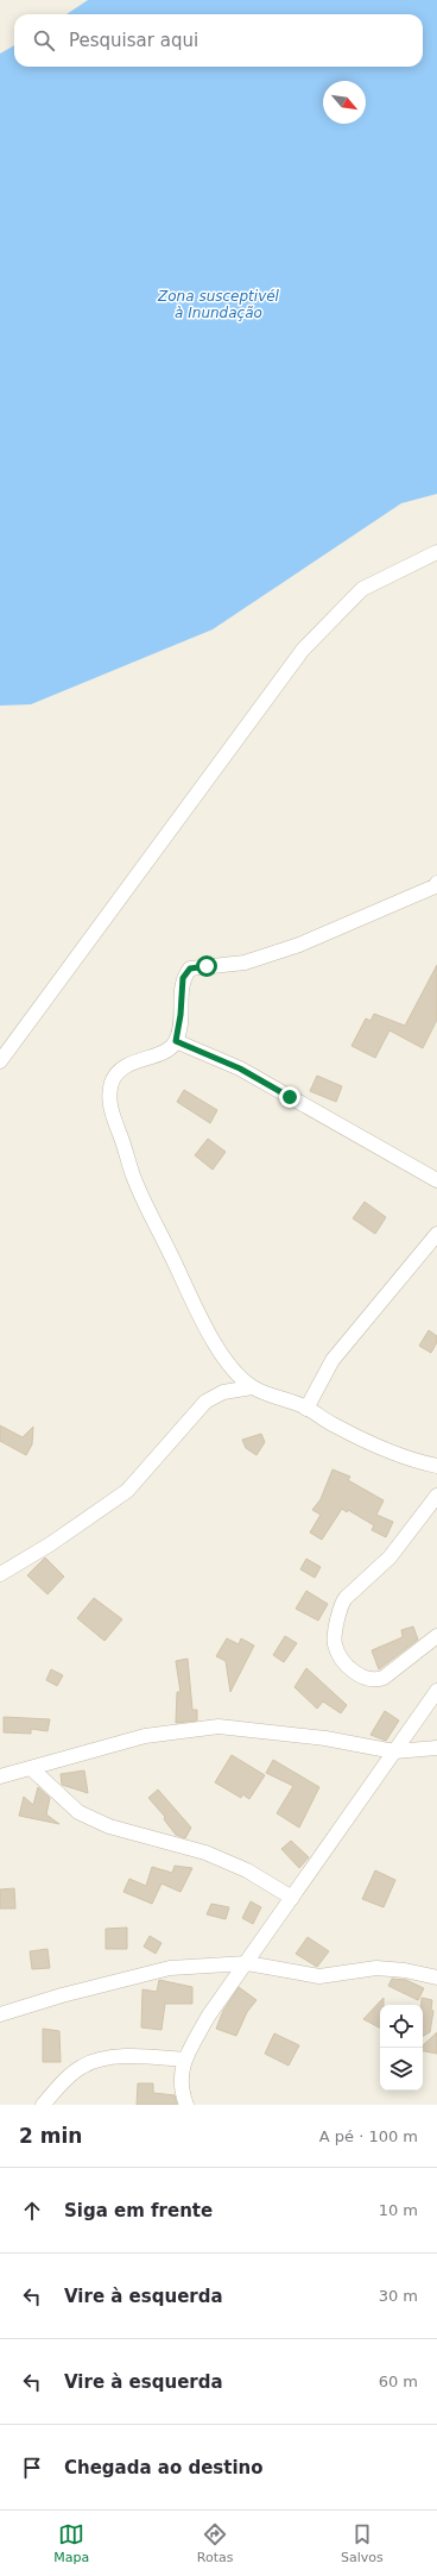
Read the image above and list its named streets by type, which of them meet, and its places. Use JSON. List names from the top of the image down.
{
  "water": ["Zona susceptivél à Inundação"],
  "north": "bottom right",
  "page": {
    "search": "Pesquisar aqui",
    "heading": ["2 min", "A pé · 100 m"],
    "list": [
      ["Siga em frente", "10 m"],
      ["Vire à esquerda", "30 m"],
      ["Vire à esquerda", "60 m"],
      "Chegada ao destino"
    ],
    "nav": ["Mapa", "Rotas", "Salvos"]
  }
}
